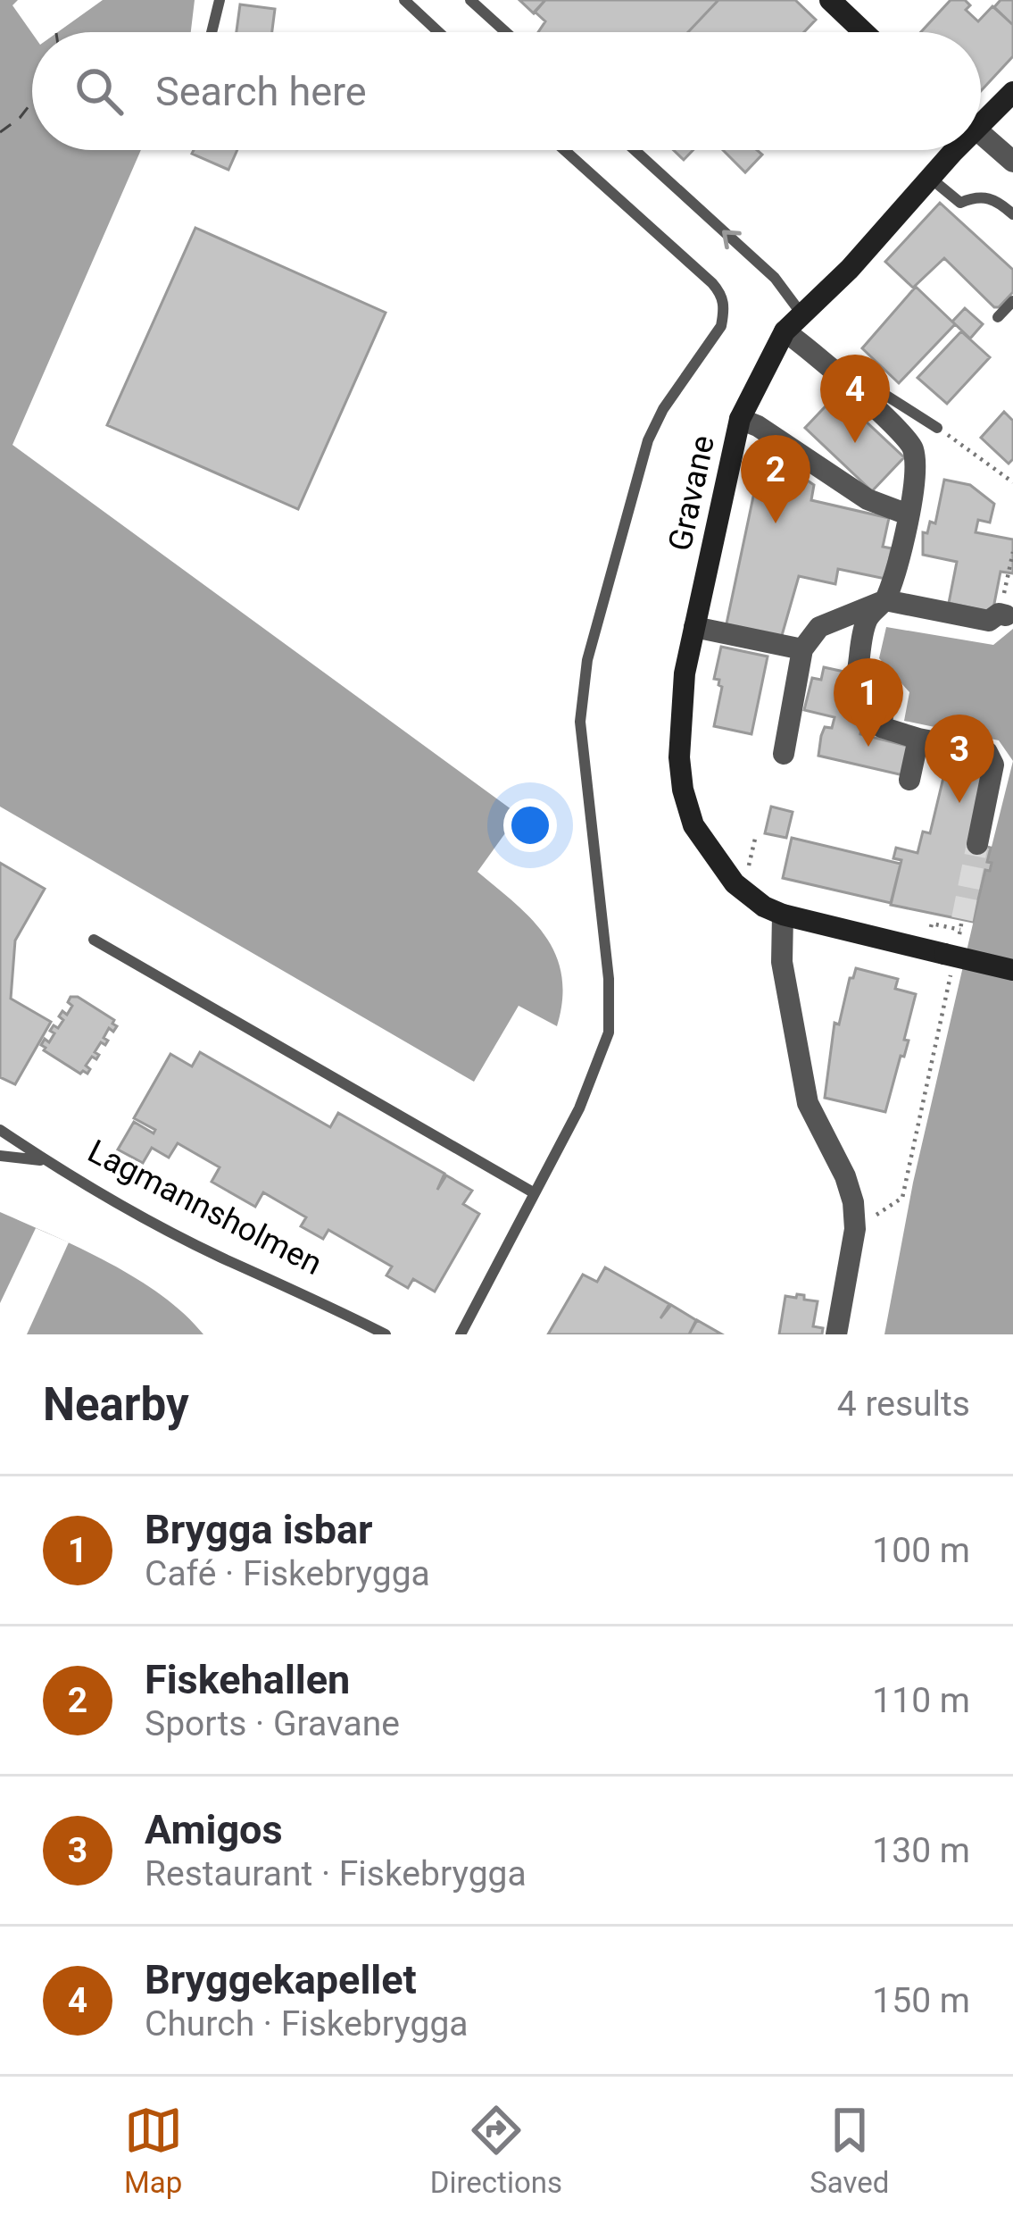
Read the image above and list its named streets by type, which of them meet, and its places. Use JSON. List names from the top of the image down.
{
  "streets": {
    "street": ["Gravane"],
    "lane": ["Lagmannsholmen"]
  },
  "page": {
    "search": "Search here",
    "pins": [
      "4",
      "2",
      "1",
      "3"
    ],
    "heading": ["Nearby", "4 results"],
    "list": [
      {
        "mark": "1",
        "name": "Brygga isbar",
        "note": "Café · Fiskebrygga",
        "value": "100 m"
      },
      {
        "mark": "2",
        "name": "Fiskehallen",
        "note": "Sports · Gravane",
        "value": "110 m"
      },
      {
        "mark": "3",
        "name": "Amigos",
        "note": "Restaurant · Fiskebrygga",
        "value": "130 m"
      },
      {
        "mark": "4",
        "name": "Bryggekapellet",
        "note": "Church · Fiskebrygga",
        "value": "150 m"
      }
    ],
    "nav": ["Map", "Directions", "Saved"]
  }
}
